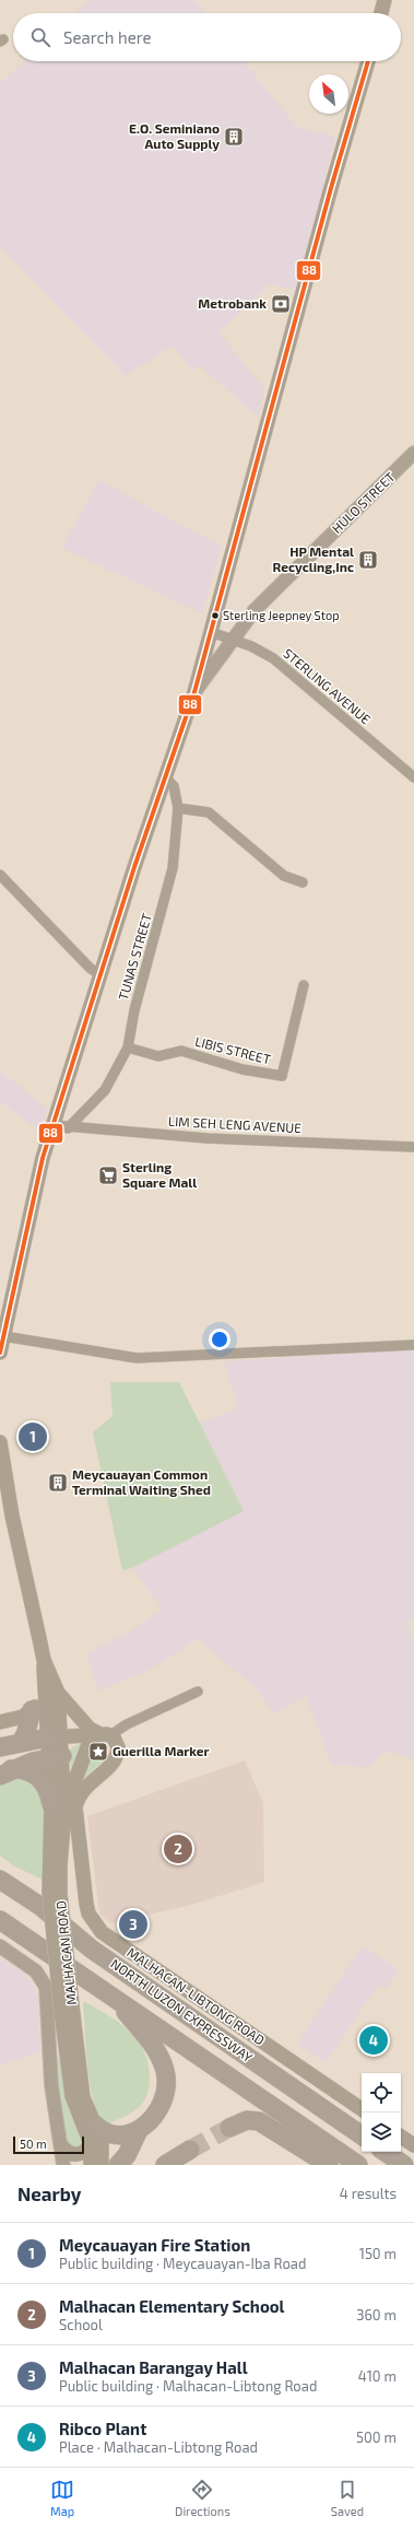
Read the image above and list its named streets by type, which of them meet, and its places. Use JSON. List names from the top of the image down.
{
  "streets": {
    "highway": ["NORTH LUZON EXPRESSWAY"],
    "main road": ["MALHACAN ROAD", "MALHACAN-LIBTONG ROAD"],
    "street": [
      "HULO STREET",
      "STERLING AVENUE",
      "TUNAS STREET",
      "LIBIS STREET",
      "LIM SEH LENG AVENUE"
    ]
  },
  "crossings": [
    ["HULO STREET", "STERLING AVENUE"],
    ["TUNAS STREET", "LIBIS STREET"],
    ["TUNAS STREET", "LIM SEH LENG AVENUE"],
    ["MALHACAN ROAD", "NORTH LUZON EXPRESSWAY"]
  ],
  "places": {
    "building": ["E.O. Seminiano Auto Supply", "HP Mental Recycling,Inc", "Meycauayan Common Terminal Waiting Shed"],
    "bank": ["Metrobank"],
    "other": ["Sterling Jeepney Stop"],
    "supermarket": ["Sterling Square Mall"],
    "place": ["Guerilla Marker"]
  },
  "lines": ["transit line 88"],
  "scale_bar": "50 m",
  "north": "top left",
  "page": {
    "search": "Search here",
    "pins": [
      "1",
      "2",
      "3",
      "4"
    ],
    "scale": "50 m",
    "heading": ["Nearby", "4 results"],
    "list": [
      {
        "mark": "1",
        "name": "Meycauayan Fire Station",
        "note": "Public building · Meycauayan-Iba Road",
        "value": "150 m"
      },
      {
        "mark": "2",
        "name": "Malhacan Elementary School",
        "note": "School",
        "value": "360 m"
      },
      {
        "mark": "3",
        "name": "Malhacan Barangay Hall",
        "note": "Public building · Malhacan-Libtong Road",
        "value": "410 m"
      },
      {
        "mark": "4",
        "name": "Ribco Plant",
        "note": "Place · Malhacan-Libtong Road",
        "value": "500 m"
      }
    ],
    "nav": ["Map", "Directions", "Saved"]
  }
}
